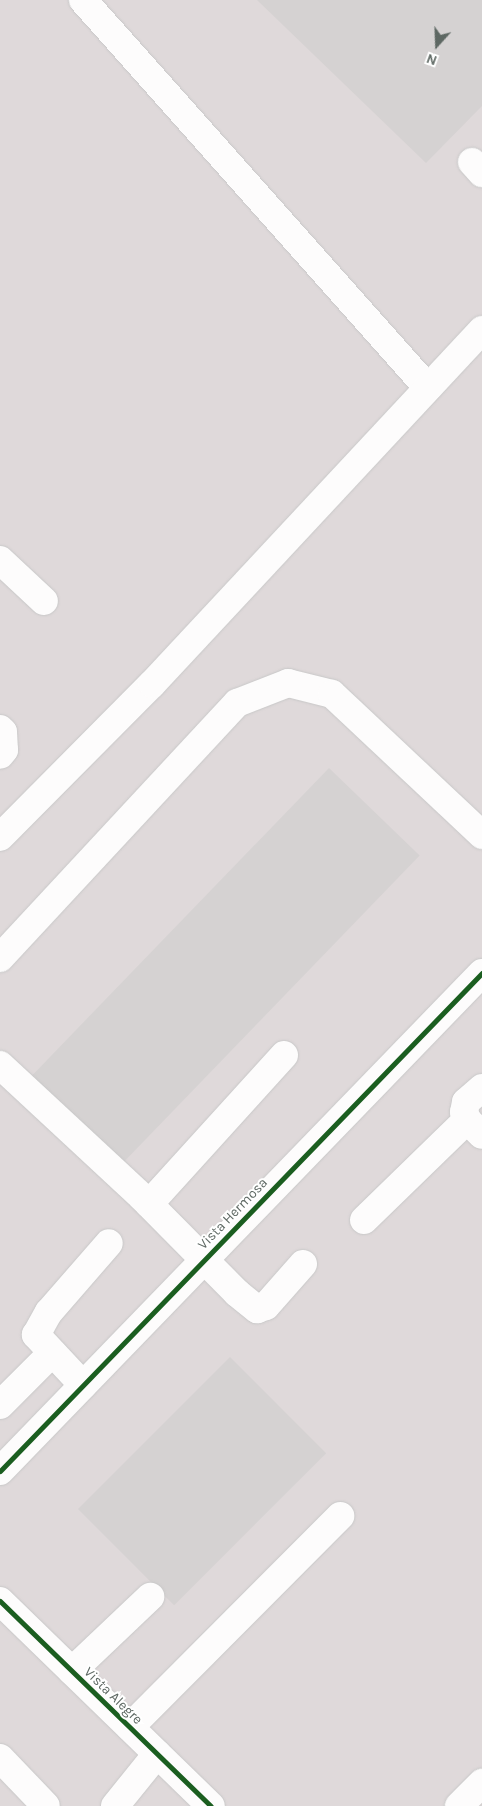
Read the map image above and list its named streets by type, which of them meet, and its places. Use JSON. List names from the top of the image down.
{
  "streets": {
    "street": ["Vista Hermosa", "Vista Alegre"]
  },
  "north": "bottom"
}
